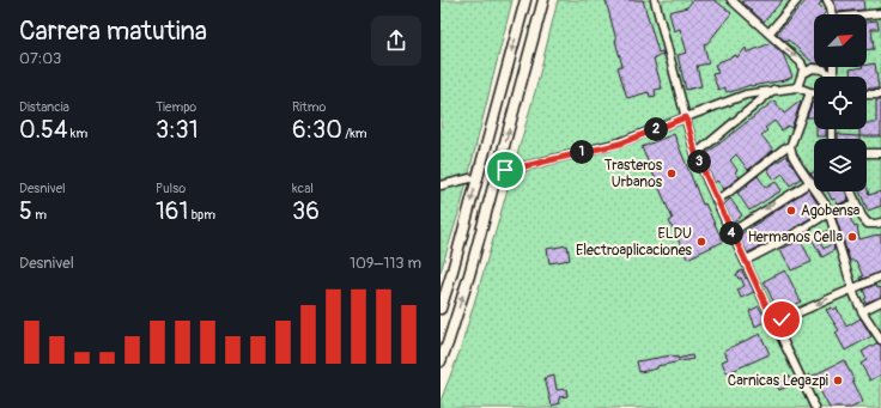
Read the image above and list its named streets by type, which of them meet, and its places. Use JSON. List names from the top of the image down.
{
  "places": [
    "Trasteros Urbanos",
    "Agobensa",
    "Hermanos Cella",
    "ELDU Electroaplicaciones",
    "Carnicas Legazpi"
  ],
  "north": "top right",
  "page": {
    "heading": ["Carrera matutina", "07:03"],
    "stats": [
      ["Distancia", "0.54 km"],
      ["Tiempo", "3:31"],
      ["Ritmo", "6:30 /km"],
      ["Desnivel", "5 m"],
      ["Pulso", "161 bpm"],
      ["kcal", "36"]
    ],
    "pins": [
      "2",
      "1",
      "3",
      "4"
    ],
    "chart": ["Desnivel", "109–113 m"]
  }
}
